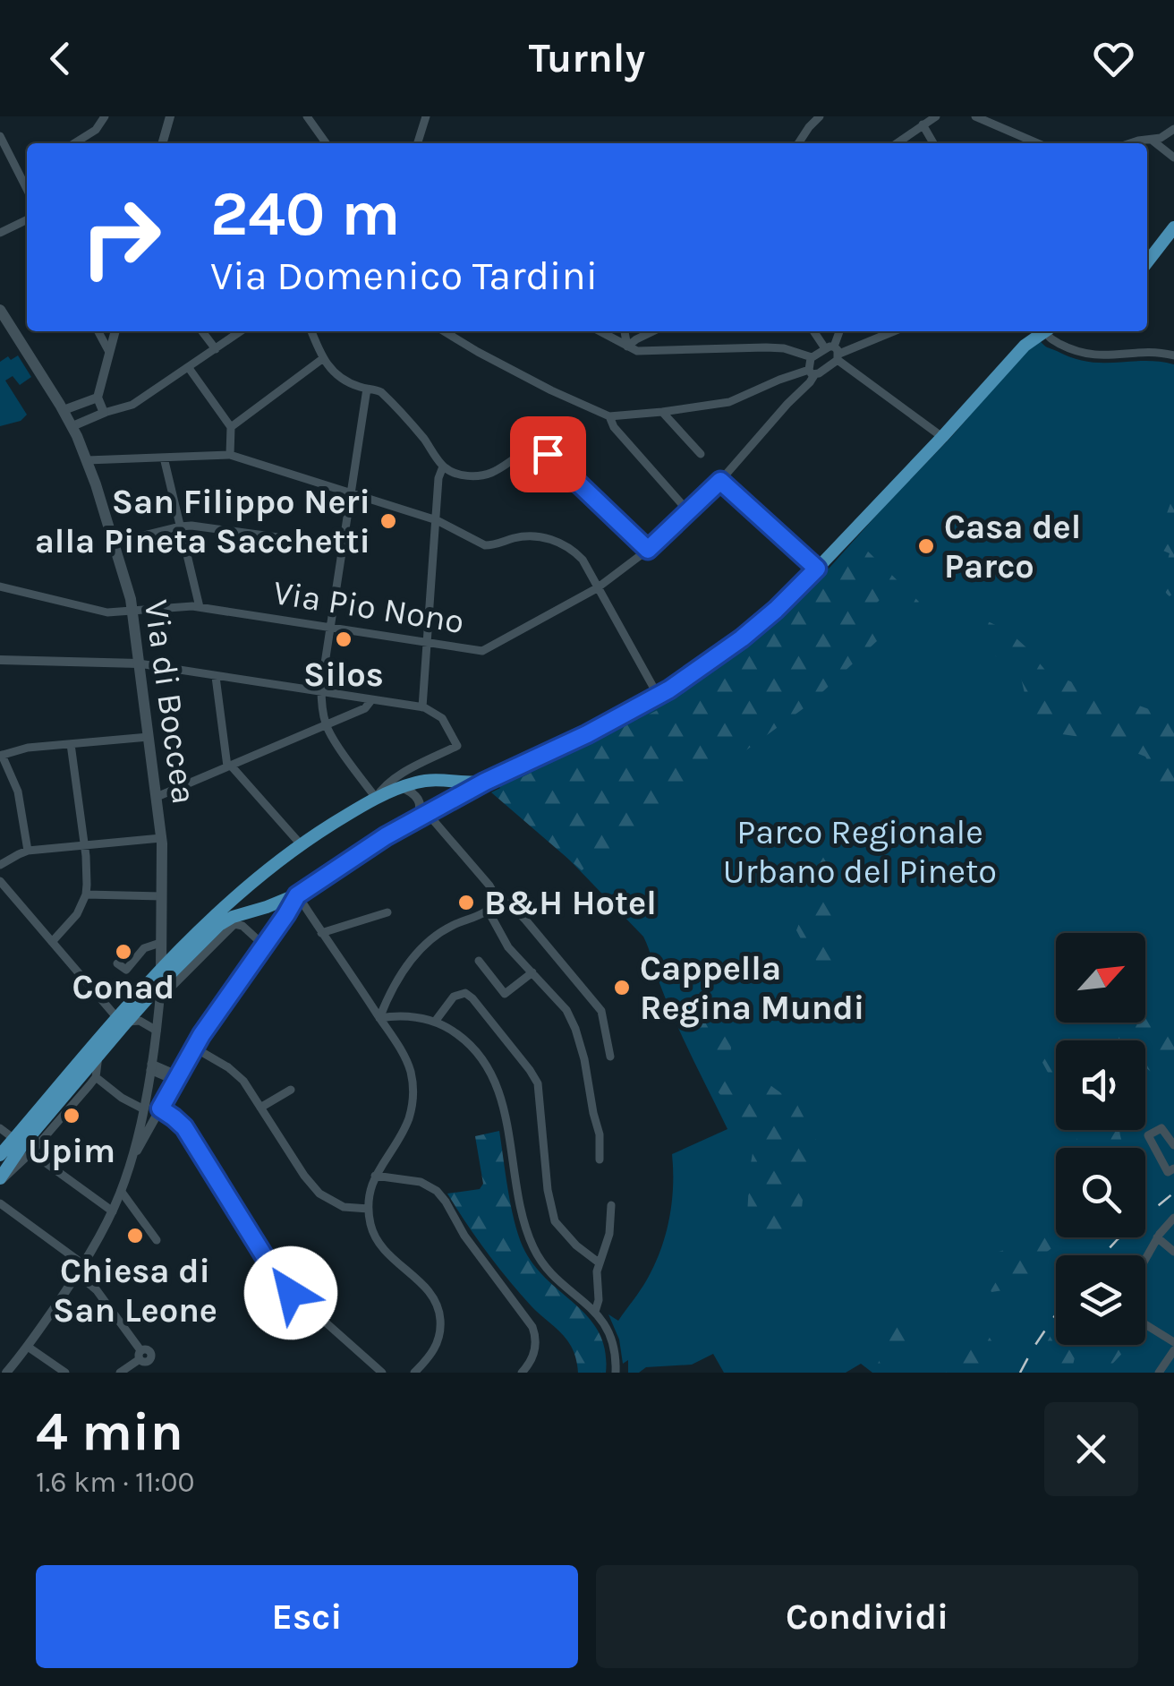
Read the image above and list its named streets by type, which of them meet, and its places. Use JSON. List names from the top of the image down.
{
  "streets": {
    "main road": ["Via di Boccea"],
    "street": ["Via Pio Nono"]
  },
  "crossings": [
    ["Via Pio Nono", "Via di Boccea"]
  ],
  "parks": ["Parco Regionale Urbano del Pineto"],
  "places": [
    "San Filippo Neri alla Pineta Sacchetti",
    "Casa del Parco",
    "Silos",
    "B&H Hotel",
    "Conad",
    "Cappella Regina Mundi",
    "Upim",
    "Chiesa di San Leone"
  ],
  "north": "top right",
  "page": {
    "header": "Turnly",
    "turn": ["240 m", "Via Domenico Tardini"],
    "heading": ["4 min", "1.6 km · 11:00"],
    "buttons": ["Esci", "Condividi"]
  }
}
